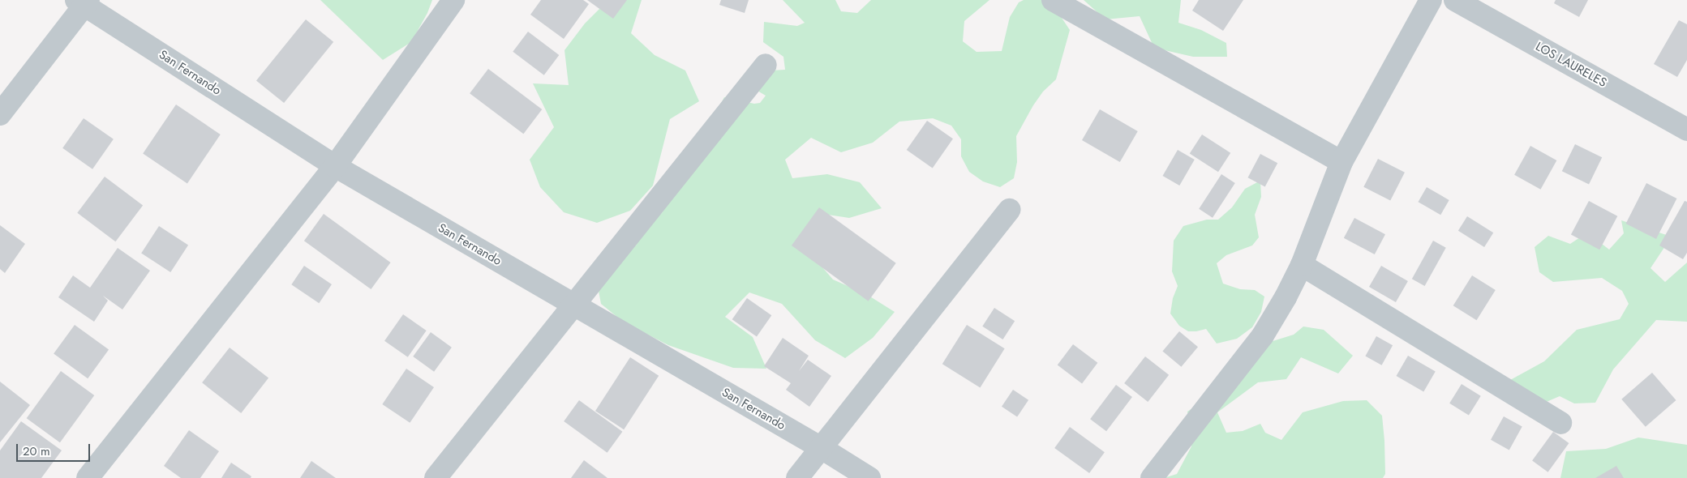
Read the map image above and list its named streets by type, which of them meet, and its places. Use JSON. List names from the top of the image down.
{
  "streets": {
    "street": ["LOS LAURELES", "San Fernando"]
  },
  "scale_bar": "20 m"
}
